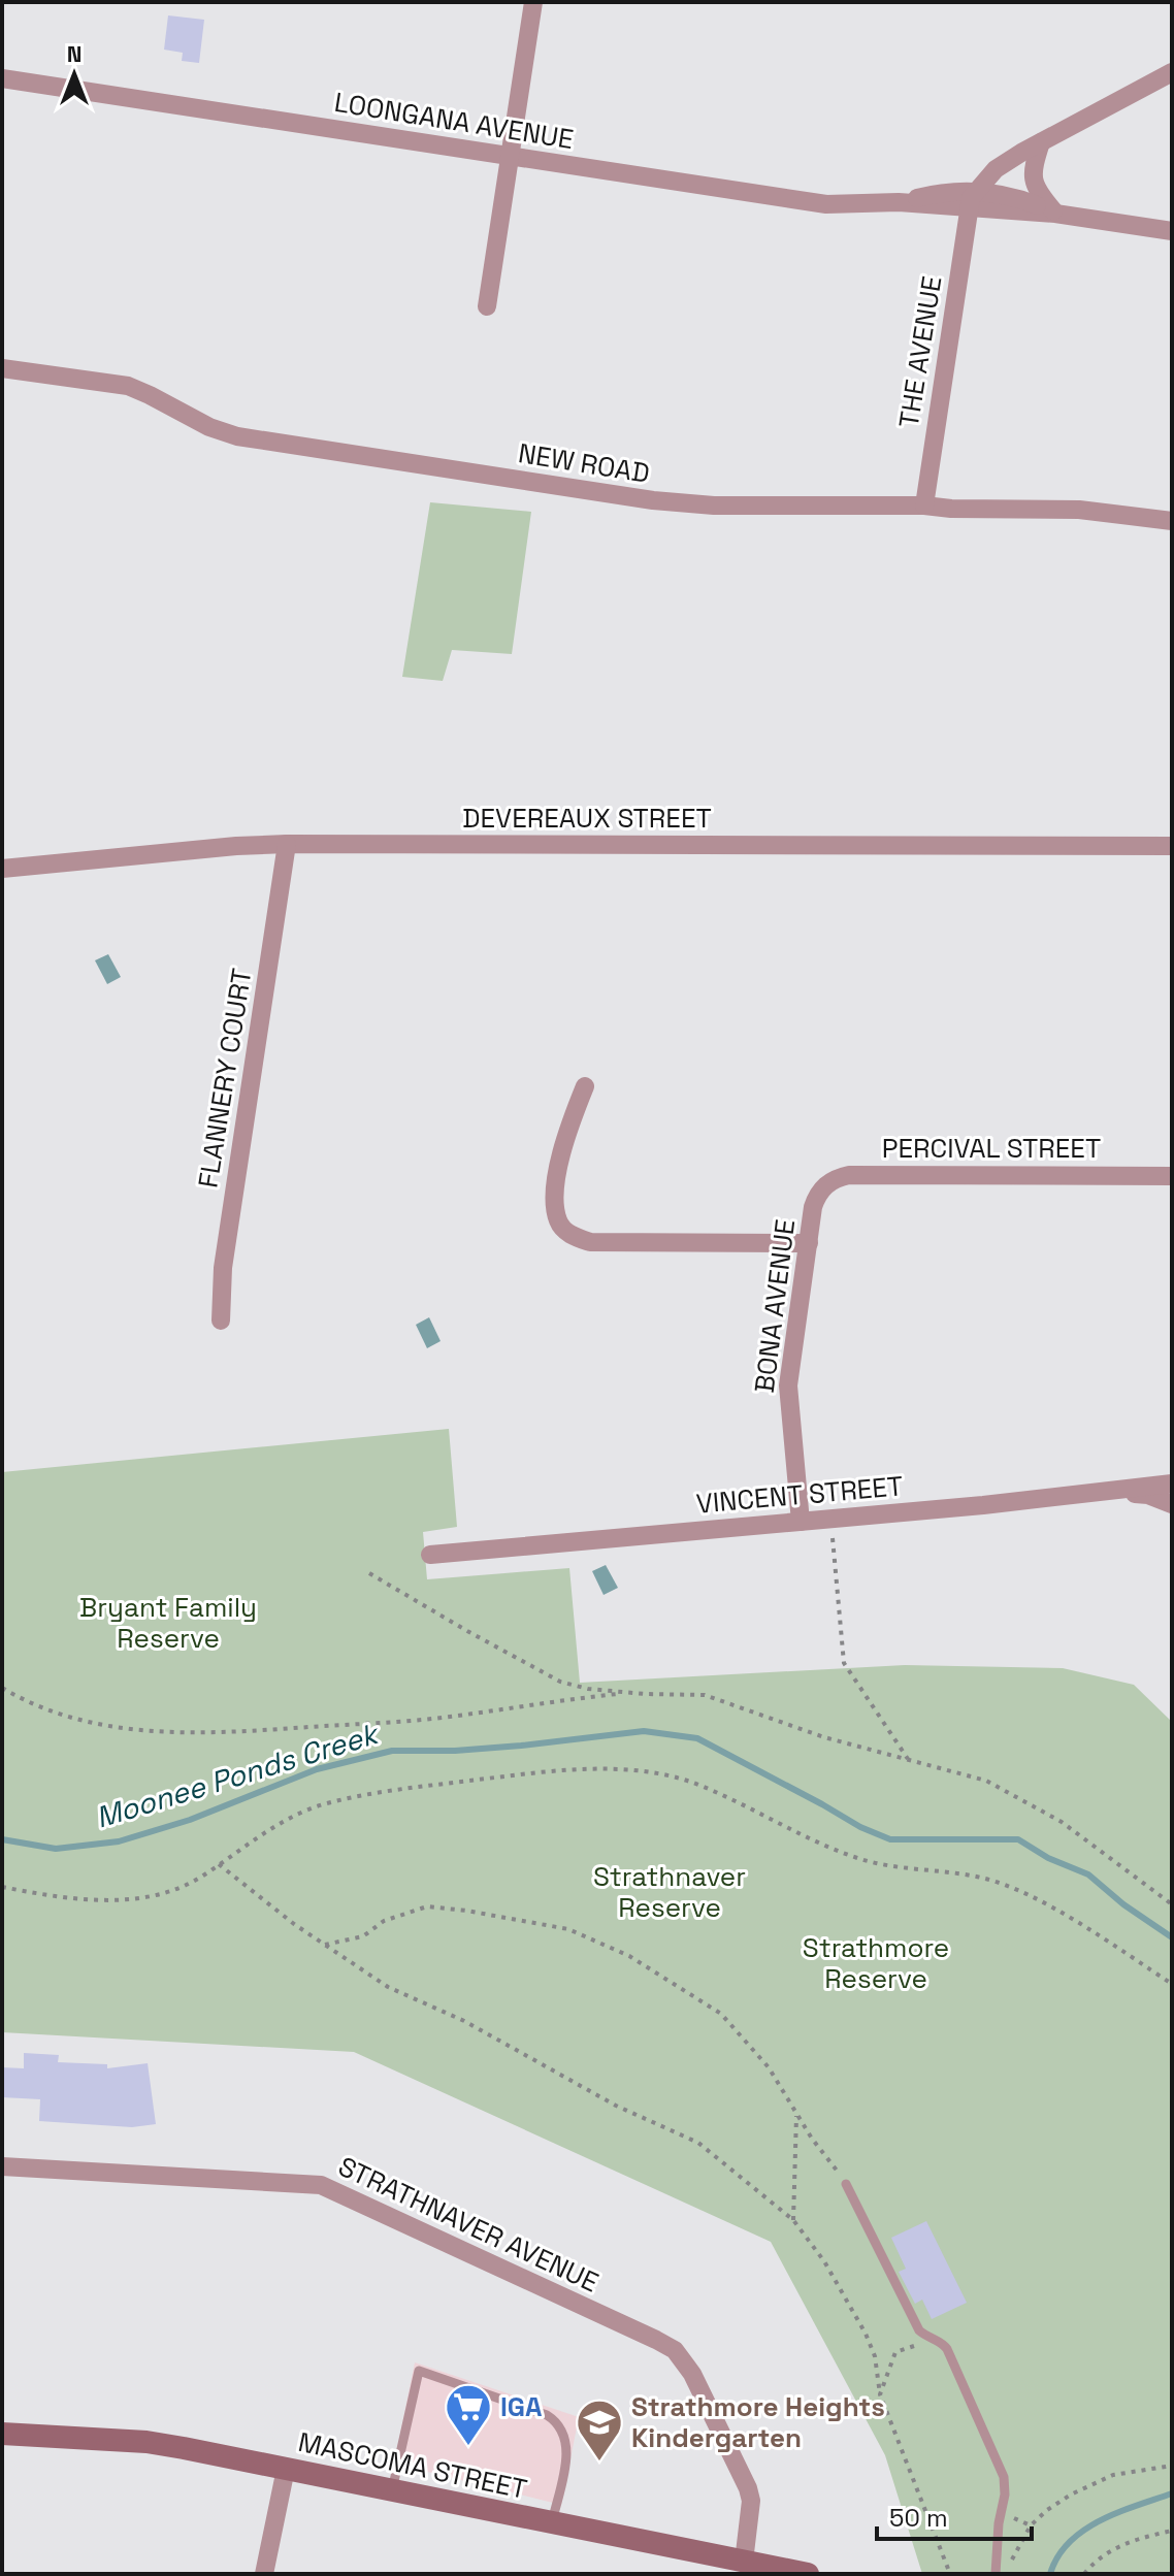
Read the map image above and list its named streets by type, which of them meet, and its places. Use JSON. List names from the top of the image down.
{
  "streets": {
    "main road": ["MASCOMA STREET"],
    "street": [
      "LOONGANA AVENUE",
      "THE AVENUE",
      "NEW ROAD",
      "DEVEREAUX STREET",
      "FLANNERY COURT",
      "PERCIVAL STREET",
      "BONA AVENUE",
      "VINCENT STREET",
      "STRATHNAVER AVENUE"
    ]
  },
  "crossings": [
    ["LOONGANA AVENUE", "THE AVENUE"],
    ["THE AVENUE", "NEW ROAD"],
    ["DEVEREAUX STREET", "FLANNERY COURT"],
    ["PERCIVAL STREET", "BONA AVENUE"],
    ["BONA AVENUE", "VINCENT STREET"],
    ["STRATHNAVER AVENUE", "MASCOMA STREET"]
  ],
  "water": ["Moonee Ponds Creek"],
  "parks": ["Bryant Family Reserve", "Strathnaver Reserve", "Strathmore Reserve"],
  "places": {
    "supermarket": ["IGA"],
    "school or university": ["Strathmore Heights Kindergarten"]
  },
  "scale_bar": "50 m",
  "north": "top"
}
